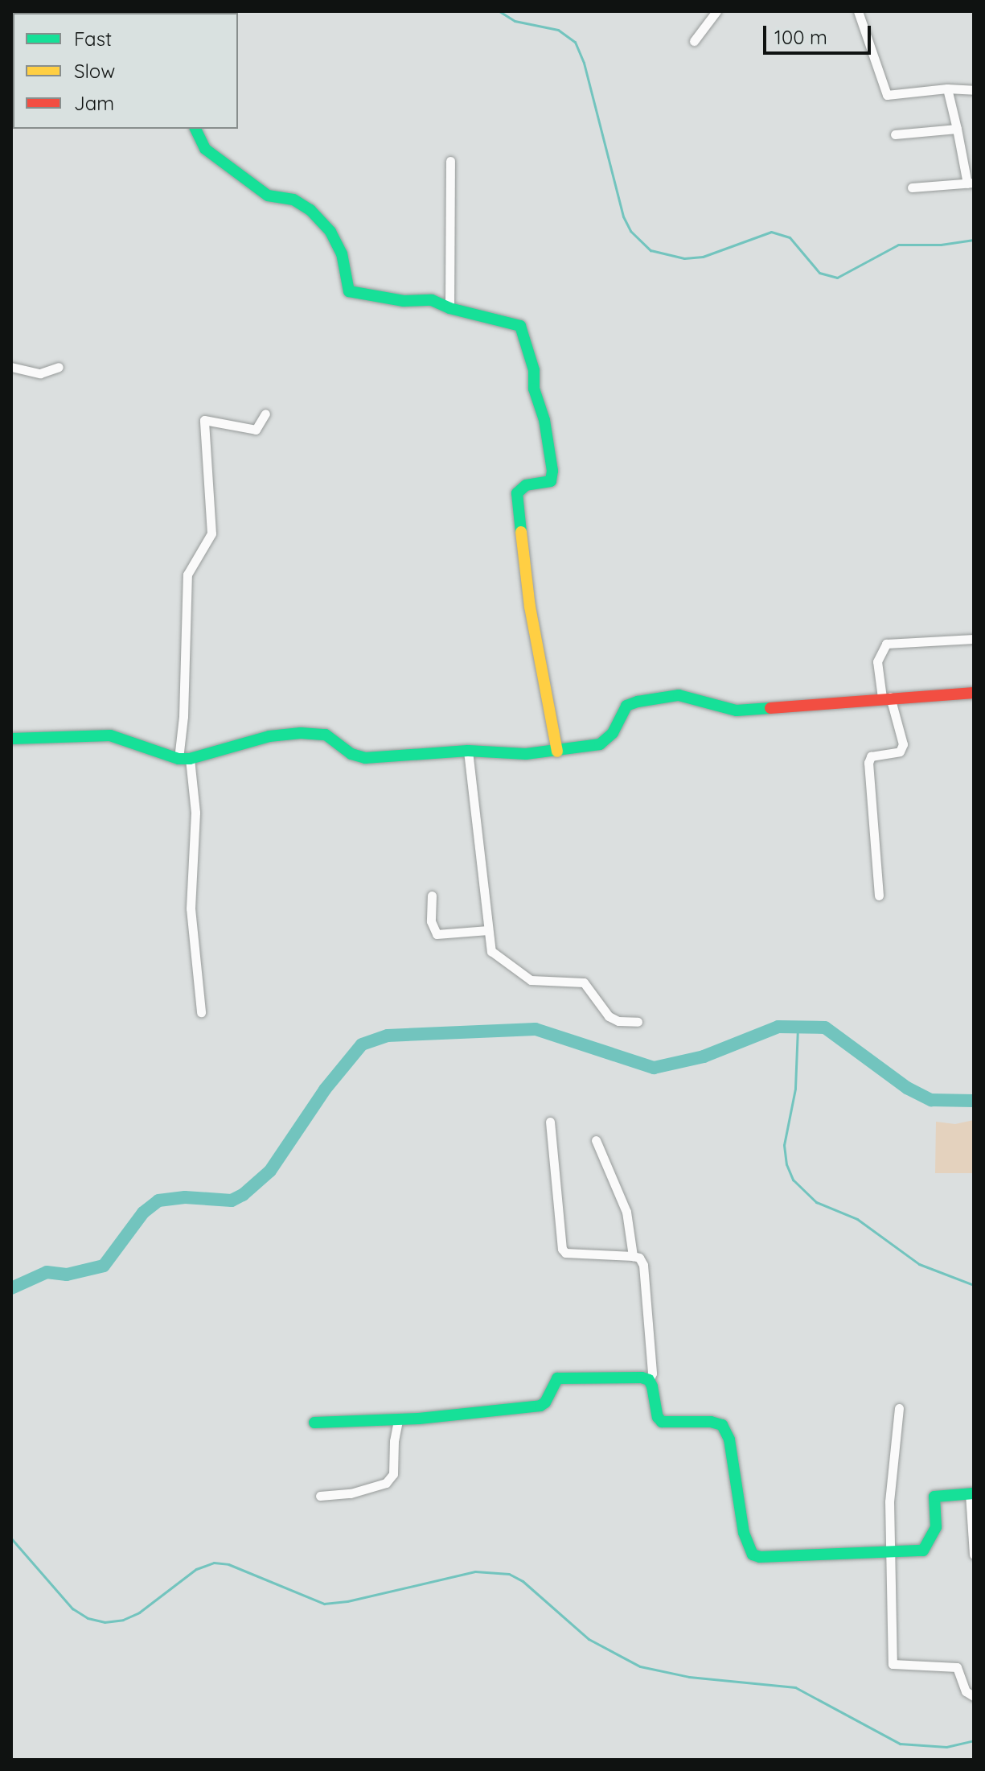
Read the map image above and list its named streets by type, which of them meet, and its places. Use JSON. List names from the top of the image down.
{
  "legend": ["Fast", "Slow", "Jam"],
  "scale_bar": "100 m"
}
